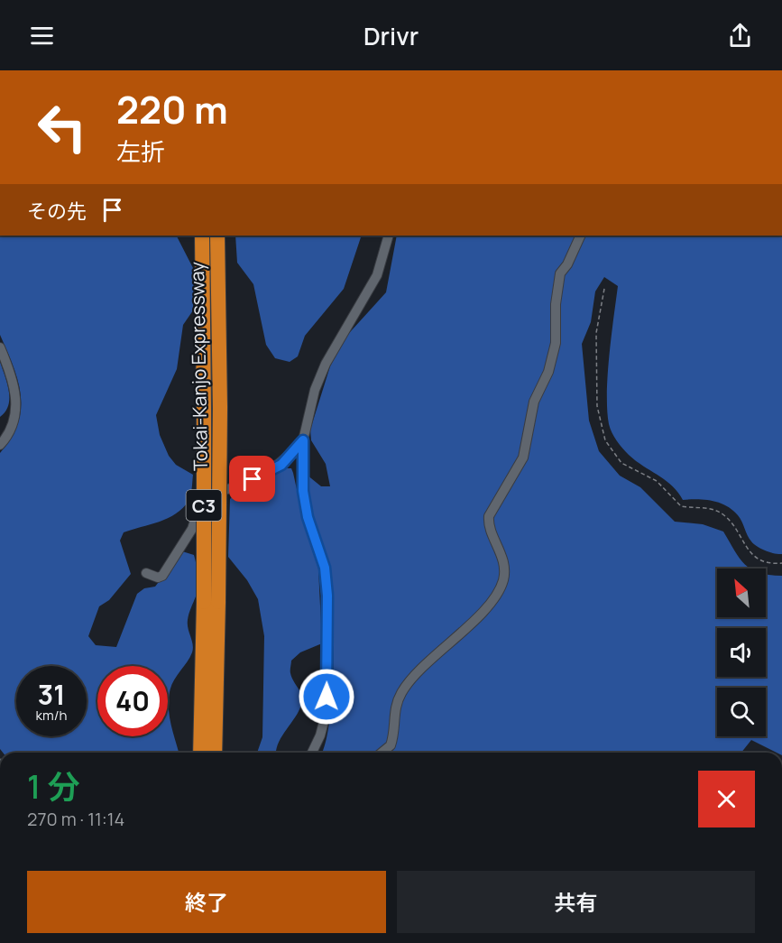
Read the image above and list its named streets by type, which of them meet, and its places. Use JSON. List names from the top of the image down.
{
  "streets": {
    "highway": ["Tokai-Kanjo Expressway", "C3"]
  },
  "north": "top left",
  "page": {
    "header": "Drivr",
    "turn": ["220 m", "左折"],
    "then": "その先",
    "speed": "31 km/h",
    "limit": "40",
    "heading": ["1 分", "270 m · 11:14"],
    "buttons": ["終了", "共有"]
  }
}
